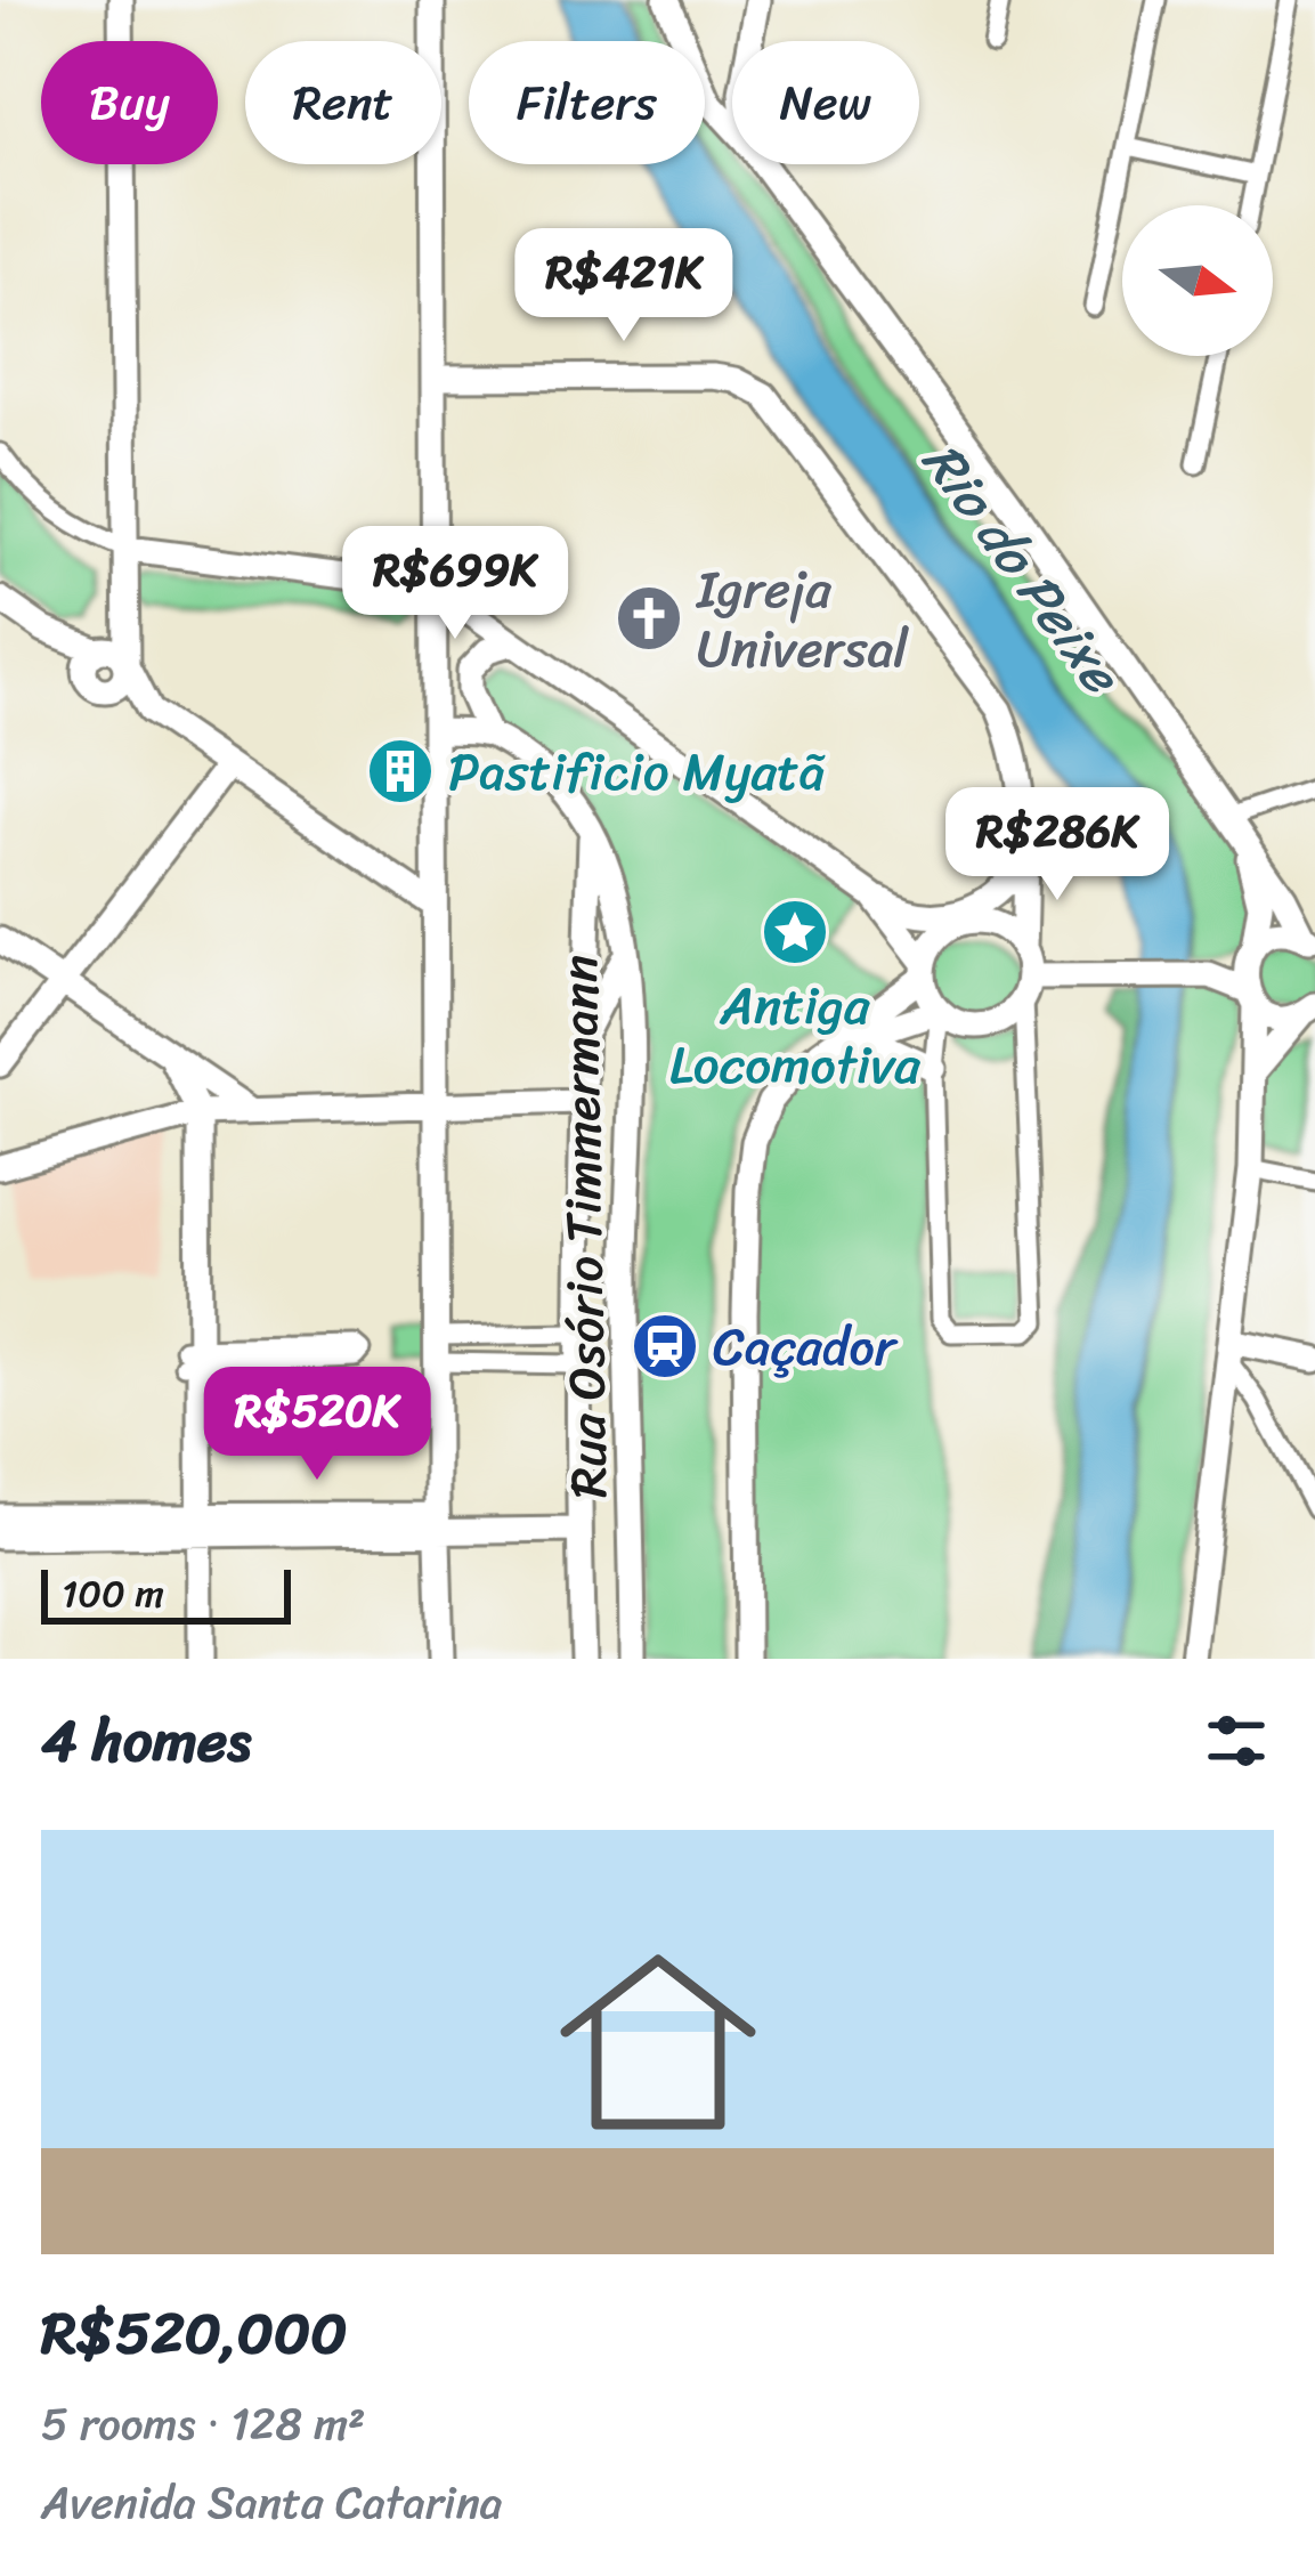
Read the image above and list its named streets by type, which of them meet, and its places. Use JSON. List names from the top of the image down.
{
  "streets": {
    "main road": ["Rua Osório Timmermann"]
  },
  "water": ["Rio do Peixe"],
  "places": {
    "church": ["Igreja Universal"],
    "building": ["Pastificio Myatã"],
    "place": ["Antiga Locomotiva"],
    "station": ["Caçador"]
  },
  "scale_bar": "100 m",
  "north": "right",
  "page": {
    "chip": [
      "Buy",
      "Rent",
      "Filters",
      "New"
    ],
    "price": [
      "R$421K",
      "R$699K",
      "R$286K",
      "R$520K"
    ],
    "scale": "100 m",
    "heading": "4 homes",
    "list": [
      {
        "name": "R$520,000",
        "note": "5 rooms · 128 m² · Avenida Santa Catarina"
      }
    ]
  }
}
